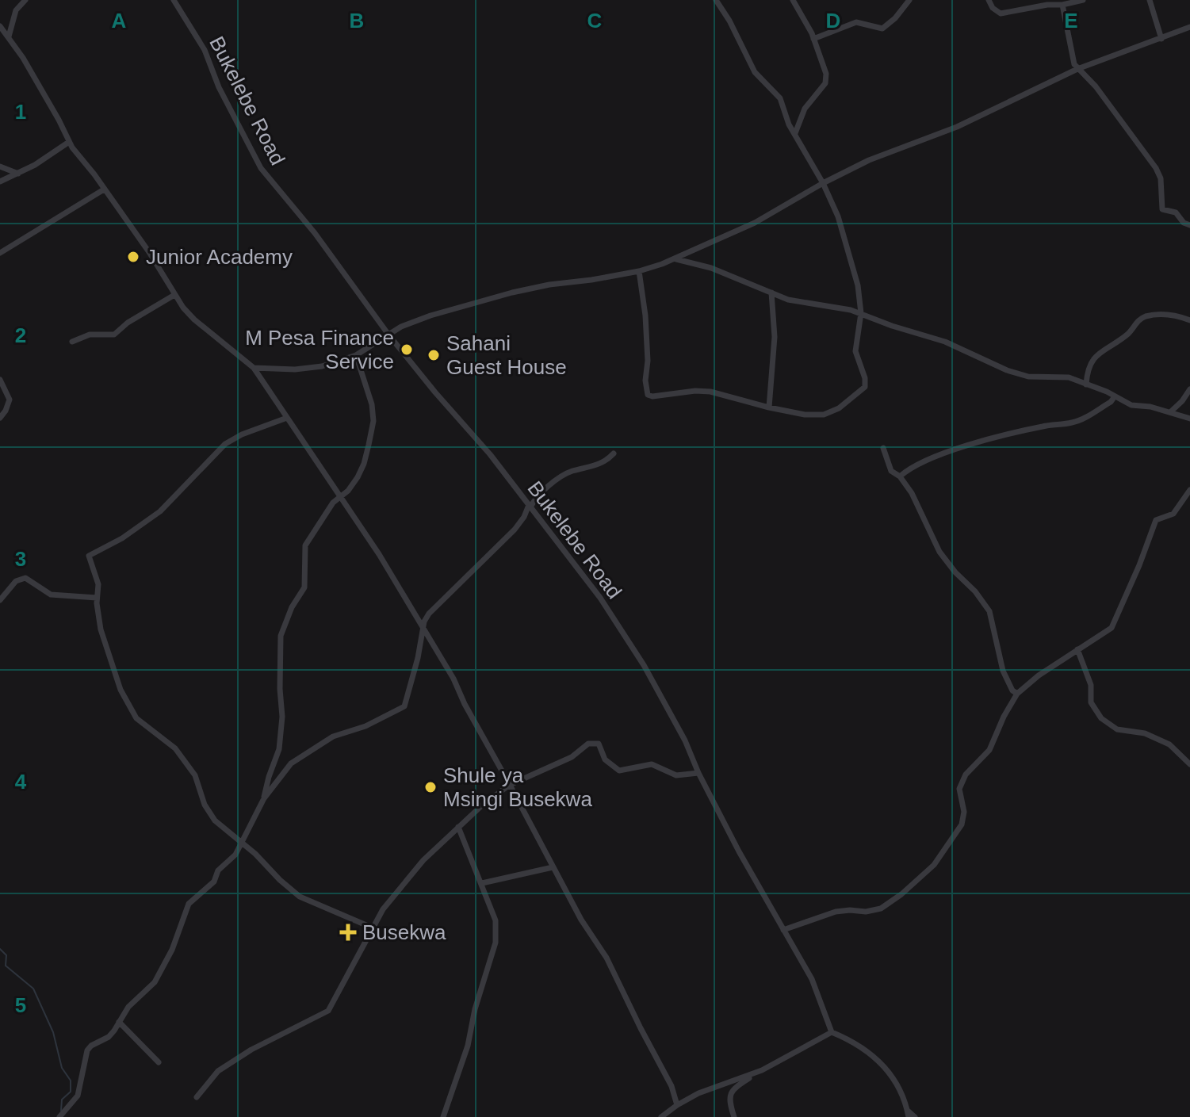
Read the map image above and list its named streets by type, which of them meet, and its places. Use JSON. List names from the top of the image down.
{
  "streets": {
    "street": ["Bukelebe Road"]
  },
  "places": {
    "other": [
      "Junior Academy",
      "M Pesa Finance Service",
      "Sahani Guest House",
      "Shule ya Msingi Busekwa"
    ],
    "health": ["Busekwa"]
  },
  "grid": {
    "columns": [
      "A",
      "B",
      "C",
      "D",
      "E"
    ],
    "rows": [
      "1",
      "2",
      "3",
      "4",
      "5"
    ]
  }
}
